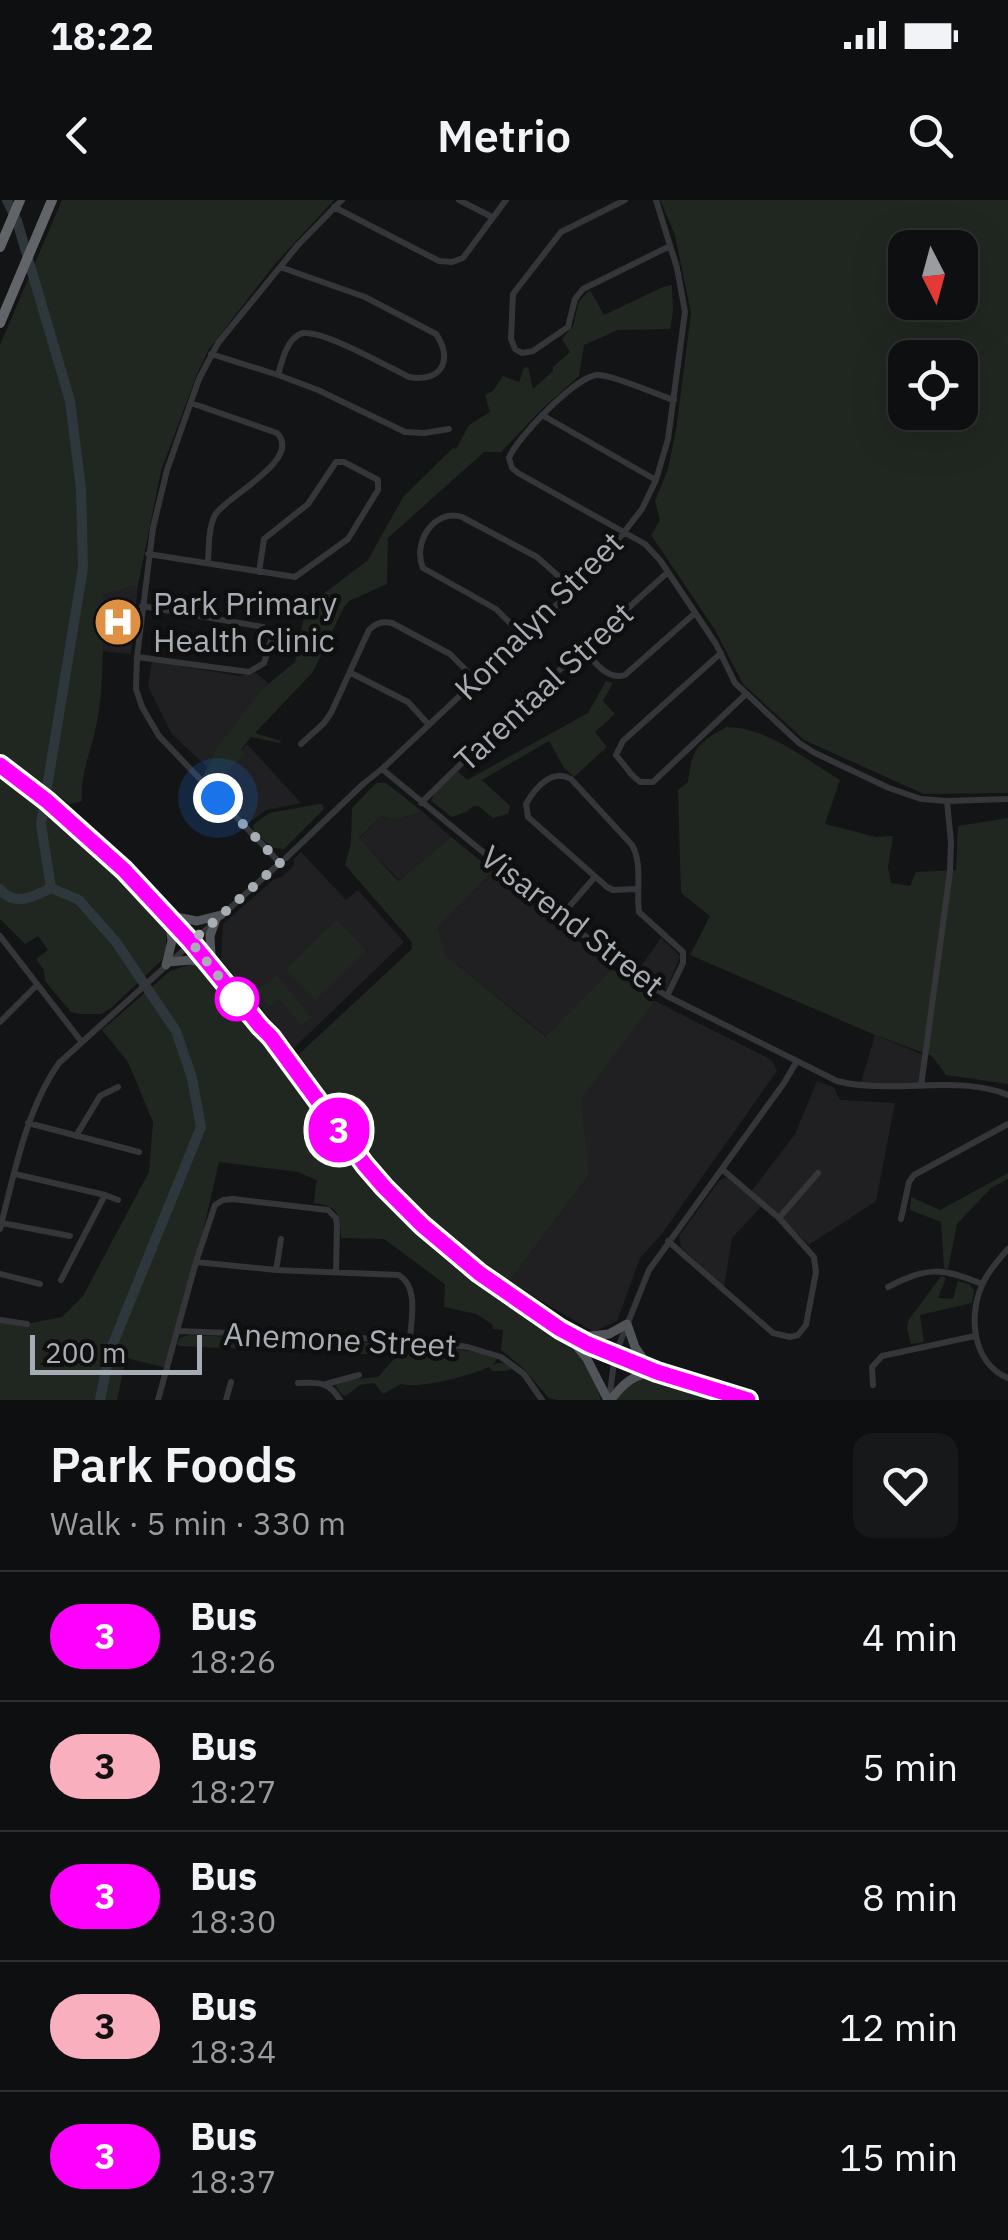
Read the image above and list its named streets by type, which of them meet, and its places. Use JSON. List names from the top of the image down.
{
  "streets": {
    "street": [
      "Kornalyn Street",
      "Tarentaal Street",
      "Visarend Street",
      "Anemone Street"
    ]
  },
  "crossings": [
    ["Kornalyn Street", "Visarend Street"],
    ["Tarentaal Street", "Visarend Street"]
  ],
  "places": {
    "hospital": ["Park Primary Health Clinic"]
  },
  "lines": ["bus line 3"],
  "scale_bar": "200 m",
  "north": "bottom",
  "page": {
    "status": "18:22",
    "header": "Metrio",
    "on_map": "3",
    "scale": "200 m",
    "heading": ["Park Foods", "Walk · 5 min · 330 m"],
    "list": [
      {
        "mark": "3",
        "name": "Bus",
        "note": "18:26",
        "value": "4 min"
      },
      {
        "mark": "3",
        "name": "Bus",
        "note": "18:27",
        "value": "5 min"
      },
      {
        "mark": "3",
        "name": "Bus",
        "note": "18:30",
        "value": "8 min"
      },
      {
        "mark": "3",
        "name": "Bus",
        "note": "18:34",
        "value": "12 min"
      },
      {
        "mark": "3",
        "name": "Bus",
        "note": "18:37",
        "value": "15 min"
      }
    ]
  }
}
